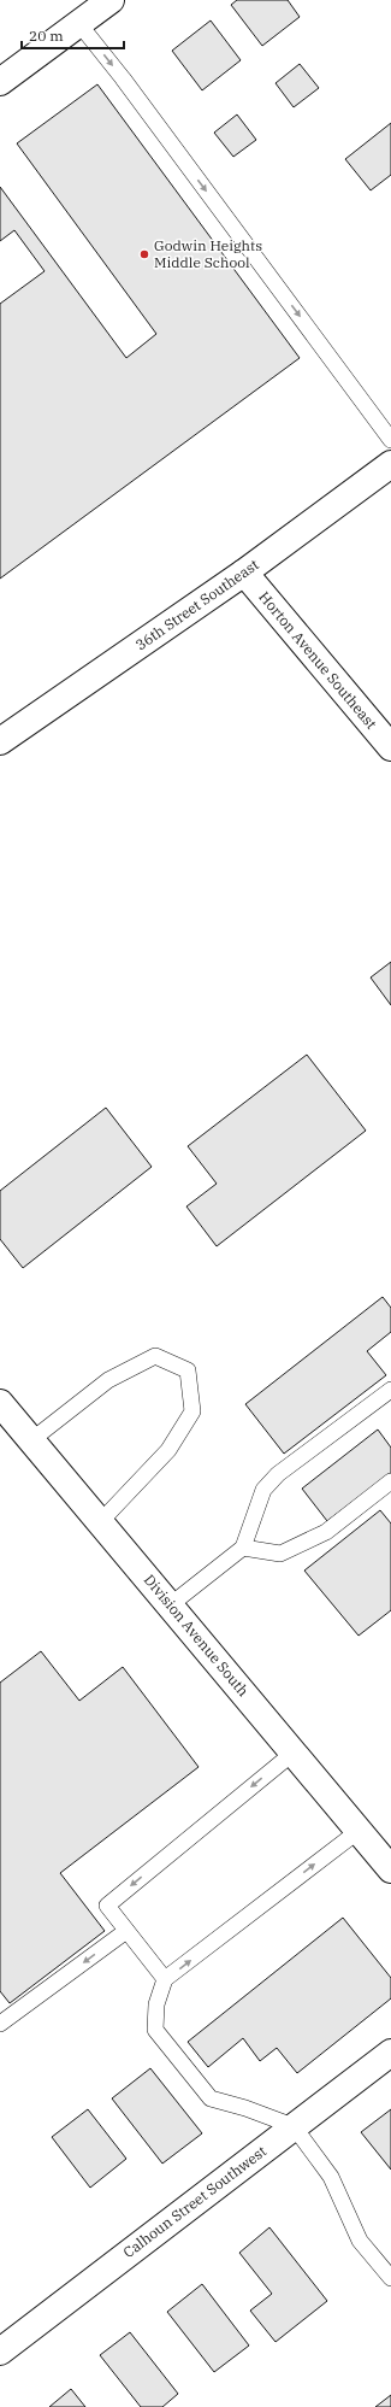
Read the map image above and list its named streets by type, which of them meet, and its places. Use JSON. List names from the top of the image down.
{
  "streets": {
    "street": [
      "36th Street Southeast",
      "Horton Avenue Southeast",
      "Division Avenue South",
      "Calhoun Street Southwest"
    ]
  },
  "crossings": [
    ["36th Street Southeast", "Horton Avenue Southeast"]
  ],
  "places": ["Godwin Heights Middle School"],
  "scale_bar": "20 m"
}
